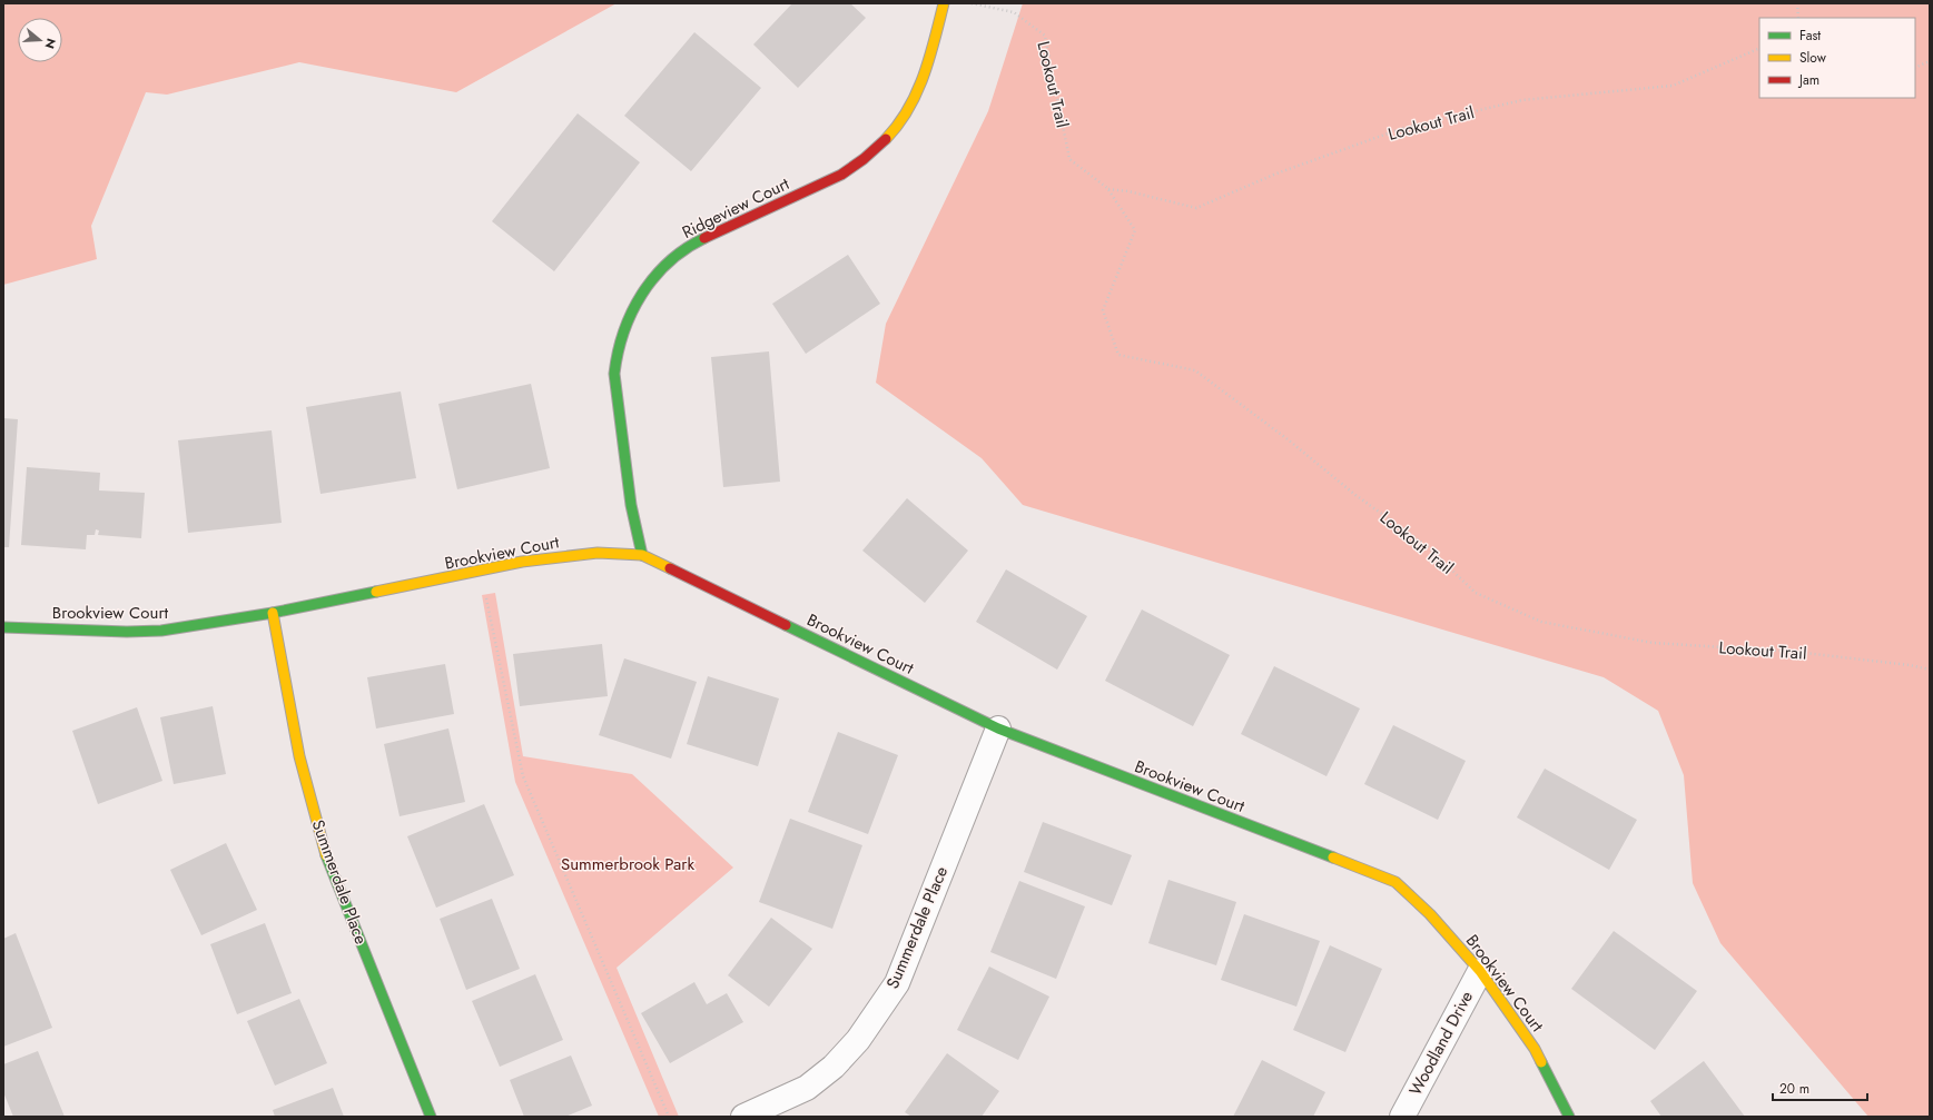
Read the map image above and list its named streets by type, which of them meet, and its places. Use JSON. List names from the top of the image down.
{
  "streets": {
    "street": [
      "Ridgeview Court",
      "Brookview Court",
      "Summerdale Place",
      "Woodland Drive"
    ],
    "path": ["Lookout Trail"]
  },
  "crossings": [
    ["Ridgeview Court", "Brookview Court"],
    ["Brookview Court", "Summerdale Place"],
    ["Brookview Court", "Woodland Drive"]
  ],
  "parks": ["Summerbrook Park"],
  "legend": ["Fast", "Slow", "Jam"],
  "scale_bar": "20 m",
  "north": "right"
}
